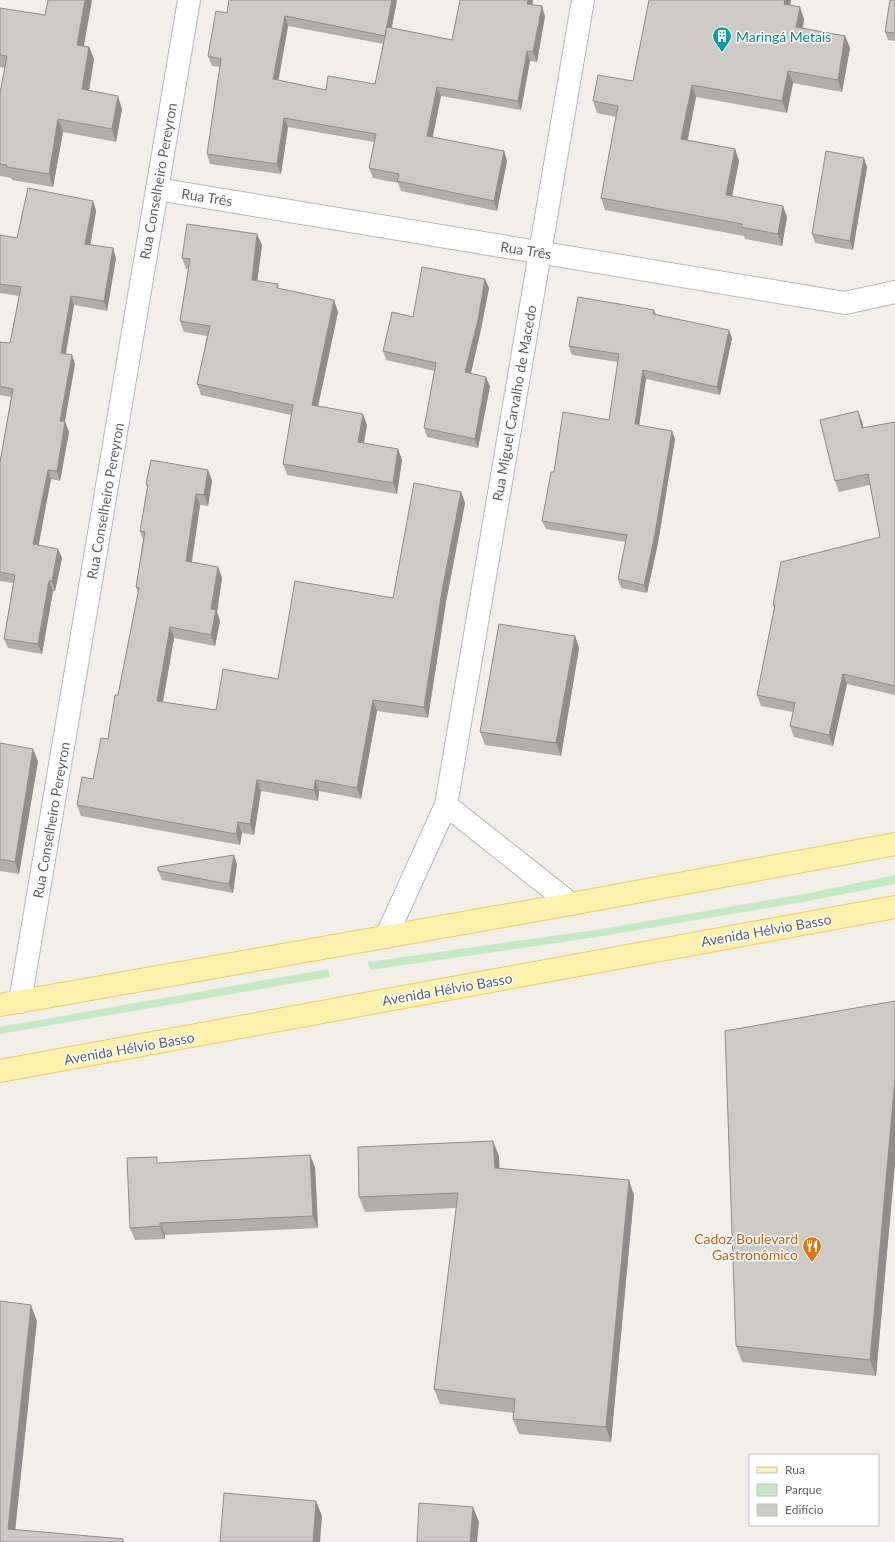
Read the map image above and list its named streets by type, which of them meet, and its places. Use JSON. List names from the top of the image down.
{
  "streets": {
    "main road": ["Avenida Hélvio Basso"],
    "street": ["Rua Conselheiro Pereyron", "Rua Três", "Rua Miguel Carvalho de Macedo"]
  },
  "crossings": [
    ["Rua Conselheiro Pereyron", "Rua Três"],
    ["Rua Três", "Rua Miguel Carvalho de Macedo"]
  ],
  "places": {
    "building": ["Maringá Metais"],
    "restaurant": ["Cadoz Boulevard Gastronômico"]
  },
  "legend": ["Rua", "Parque", "Edifício"]
}
